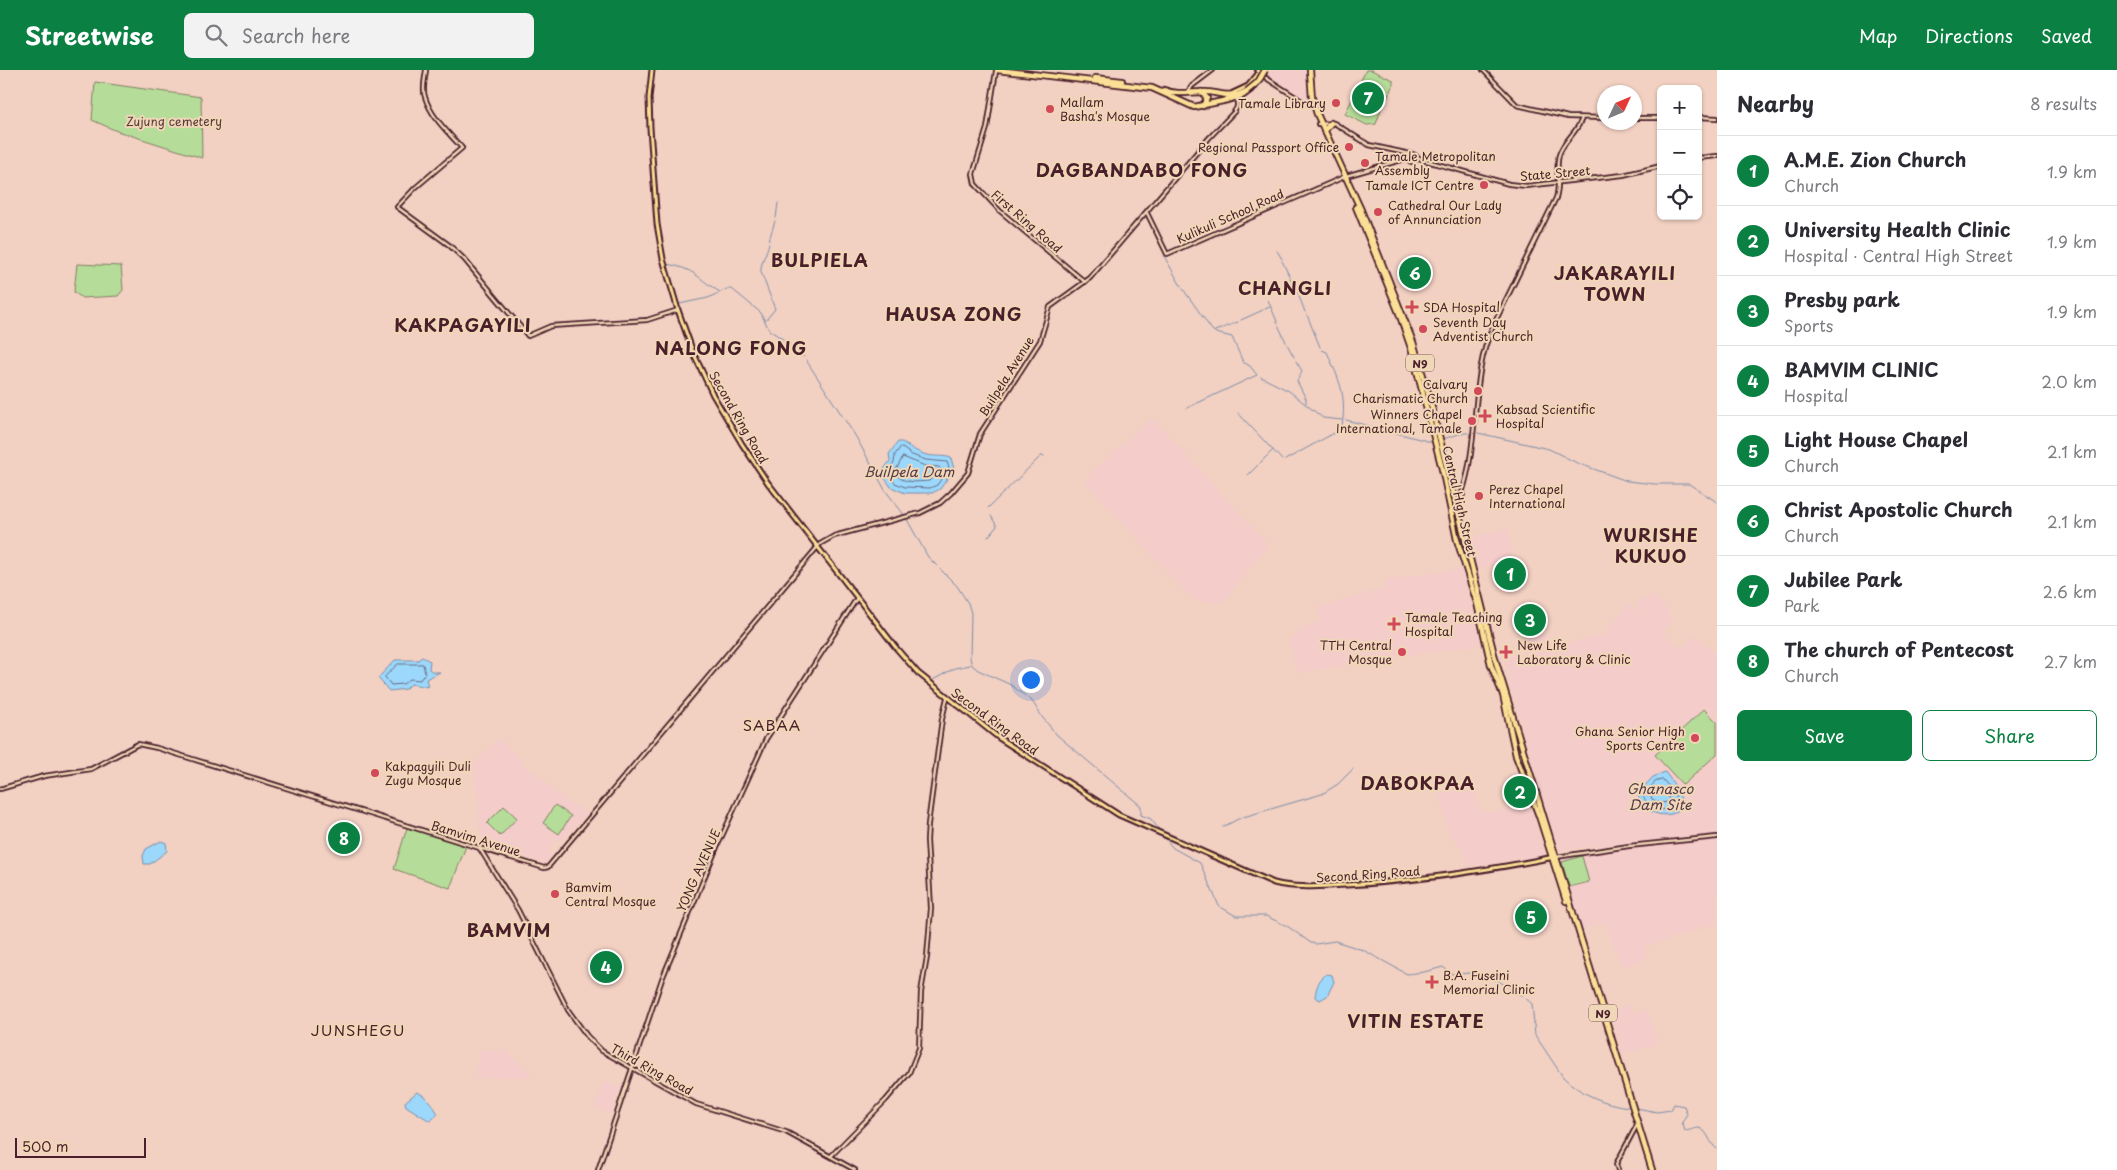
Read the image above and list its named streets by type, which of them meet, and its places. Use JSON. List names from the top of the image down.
{
  "streets": {
    "highway": ["N9", "Central High Street"],
    "main road": ["Second Ring Road"],
    "street": [
      "State Street",
      "Kulikuli School Road",
      "First Ring Road",
      "Builpela Avenue",
      "Bamvim Avenue",
      "YONG AVENUE",
      "Third Ring Road"
    ]
  },
  "crossings": [
    ["Kulikuli School Road", "Builpela Avenue"],
    ["Kulikuli School Road", "Central High Street"],
    ["First Ring Road", "Builpela Avenue"],
    ["N9", "Second Ring Road"],
    ["N9", "Central High Street"],
    ["Builpela Avenue", "Second Ring Road"],
    ["Builpela Avenue", "Bamvim Avenue"],
    ["Second Ring Road", "Central High Street"],
    ["Second Ring Road", "Bamvim Avenue"],
    ["Second Ring Road", "YONG AVENUE"],
    ["Bamvim Avenue", "Third Ring Road"],
    ["YONG AVENUE", "Third Ring Road"]
  ],
  "districts": [
    "DAGBANDABO FONG",
    "BULPIELA",
    "JAKARAYILI TOWN",
    "CHANGLI",
    "HAUSA ZONG",
    "KAKPAGAYILI",
    "NALONG FONG",
    "WURISHE KUKUO",
    "SABAA",
    "DABOKPAA",
    "BAMVIM",
    "VITIN ESTATE",
    "JUNSHEGU"
  ],
  "water": ["Builpela Dam", "Ghanasco Dam Site"],
  "parks": ["Zujung cemetery"],
  "places": {
    "other": [
      "Tamale Library",
      "Mallam Basha's Mosque",
      "Regional Passport Office",
      "Tamale Metropolitan Assembly",
      "Tamale ICT Centre",
      "Cathedral Our Lady of Annunciation",
      "Seventh Day Adventist Church",
      "Calvary Charismatic Church",
      "Winners Chapel International, Tamale",
      "Perez Chapel International",
      "TTH Central Mosque",
      "Ghana Senior High Sports Centre",
      "Kakpagyili Duli Zugu Mosque",
      "Bamvim Central Mosque"
    ],
    "health": [
      "SDA Hospital",
      "Kabsad Scientific Hospital",
      "Tamale Teaching Hospital",
      "New Life Laboratory & Clinic",
      "B.A. Fuseini Memorial Clinic"
    ]
  },
  "scale_bar": "500 m",
  "north": "top right",
  "page": {
    "header": "Streetwise",
    "search": "Search here",
    "nav": ["Map", "Directions", "Saved"],
    "heading": ["Nearby", "8 results"],
    "pins": [
      "7",
      "6",
      "1",
      "3",
      "2",
      "8",
      "5",
      "4"
    ],
    "map_buttons": ["+", "−"],
    "list": [
      {
        "mark": "1",
        "name": "A.M.E. Zion Church",
        "note": "Church",
        "value": "1.9 km"
      },
      {
        "mark": "2",
        "name": "University Health Clinic",
        "note": "Hospital · Central High Street",
        "value": "1.9 km"
      },
      {
        "mark": "3",
        "name": "Presby park",
        "note": "Sports",
        "value": "1.9 km"
      },
      {
        "mark": "4",
        "name": "BAMVIM CLINIC",
        "note": "Hospital",
        "value": "2.0 km"
      },
      {
        "mark": "5",
        "name": "Light House Chapel",
        "note": "Church",
        "value": "2.1 km"
      },
      {
        "mark": "6",
        "name": "Christ Apostolic Church",
        "note": "Church",
        "value": "2.1 km"
      },
      {
        "mark": "7",
        "name": "Jubilee Park",
        "note": "Park",
        "value": "2.6 km"
      },
      {
        "mark": "8",
        "name": "The church of Pentecost",
        "note": "Church",
        "value": "2.7 km"
      }
    ],
    "buttons": ["Save", "Share"],
    "scale": "500 m"
  }
}
